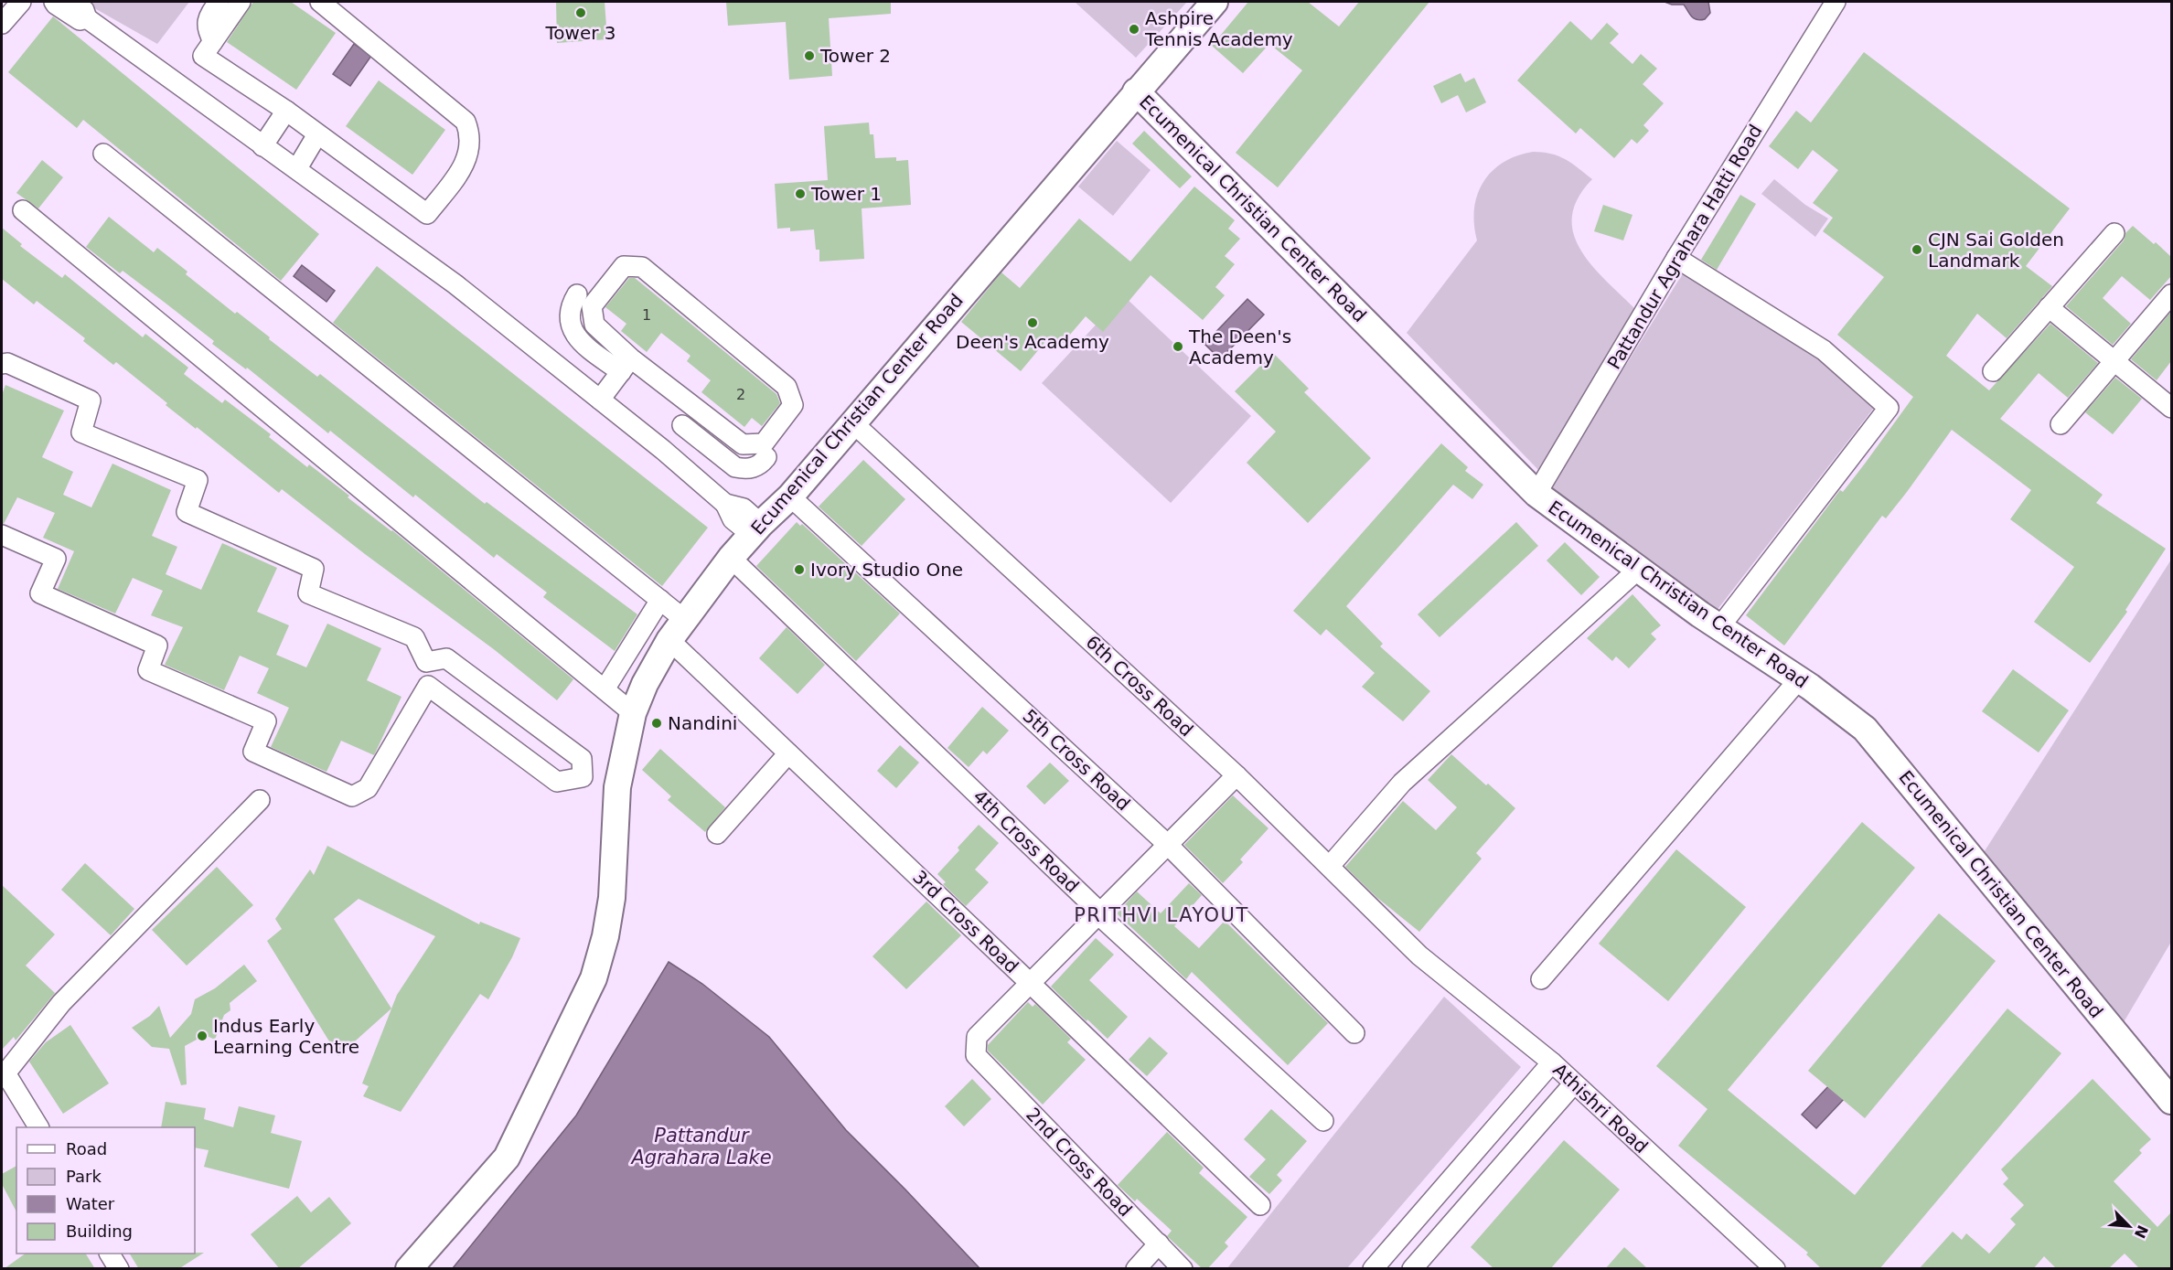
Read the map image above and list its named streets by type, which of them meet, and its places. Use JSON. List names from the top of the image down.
{
  "streets": {
    "street": [
      "Ecumenical Christian Center Road",
      "Pattandur Agrahara Hatti Road",
      "6th Cross Road",
      "5th Cross Road",
      "4th Cross Road",
      "3rd Cross Road",
      "Athishri Road",
      "2nd Cross Road"
    ]
  },
  "crossings": [
    ["Ecumenical Christian Center Road", "Pattandur Agrahara Hatti Road"],
    ["Ecumenical Christian Center Road", "6th Cross Road"],
    ["Ecumenical Christian Center Road", "5th Cross Road"],
    ["Ecumenical Christian Center Road", "4th Cross Road"],
    ["Ecumenical Christian Center Road", "3rd Cross Road"],
    ["6th Cross Road", "Athishri Road"],
    ["3rd Cross Road", "2nd Cross Road"]
  ],
  "districts": ["PRITHVI LAYOUT"],
  "water": ["Pattandur Agrahara Lake"],
  "places": [
    "Tower 3",
    "Ashpire Tennis Academy",
    "Tower 2",
    "Tower 1",
    "CJN Sai Golden Landmark",
    "Deen's Academy",
    "The Deen's Academy",
    "Ivory Studio One",
    "Nandini",
    "Indus Early Learning Centre"
  ],
  "house_numbers": ["1", "2"],
  "legend": [
    "Road",
    "Park",
    "Water",
    "Building"
  ],
  "north": "bottom right"
}
